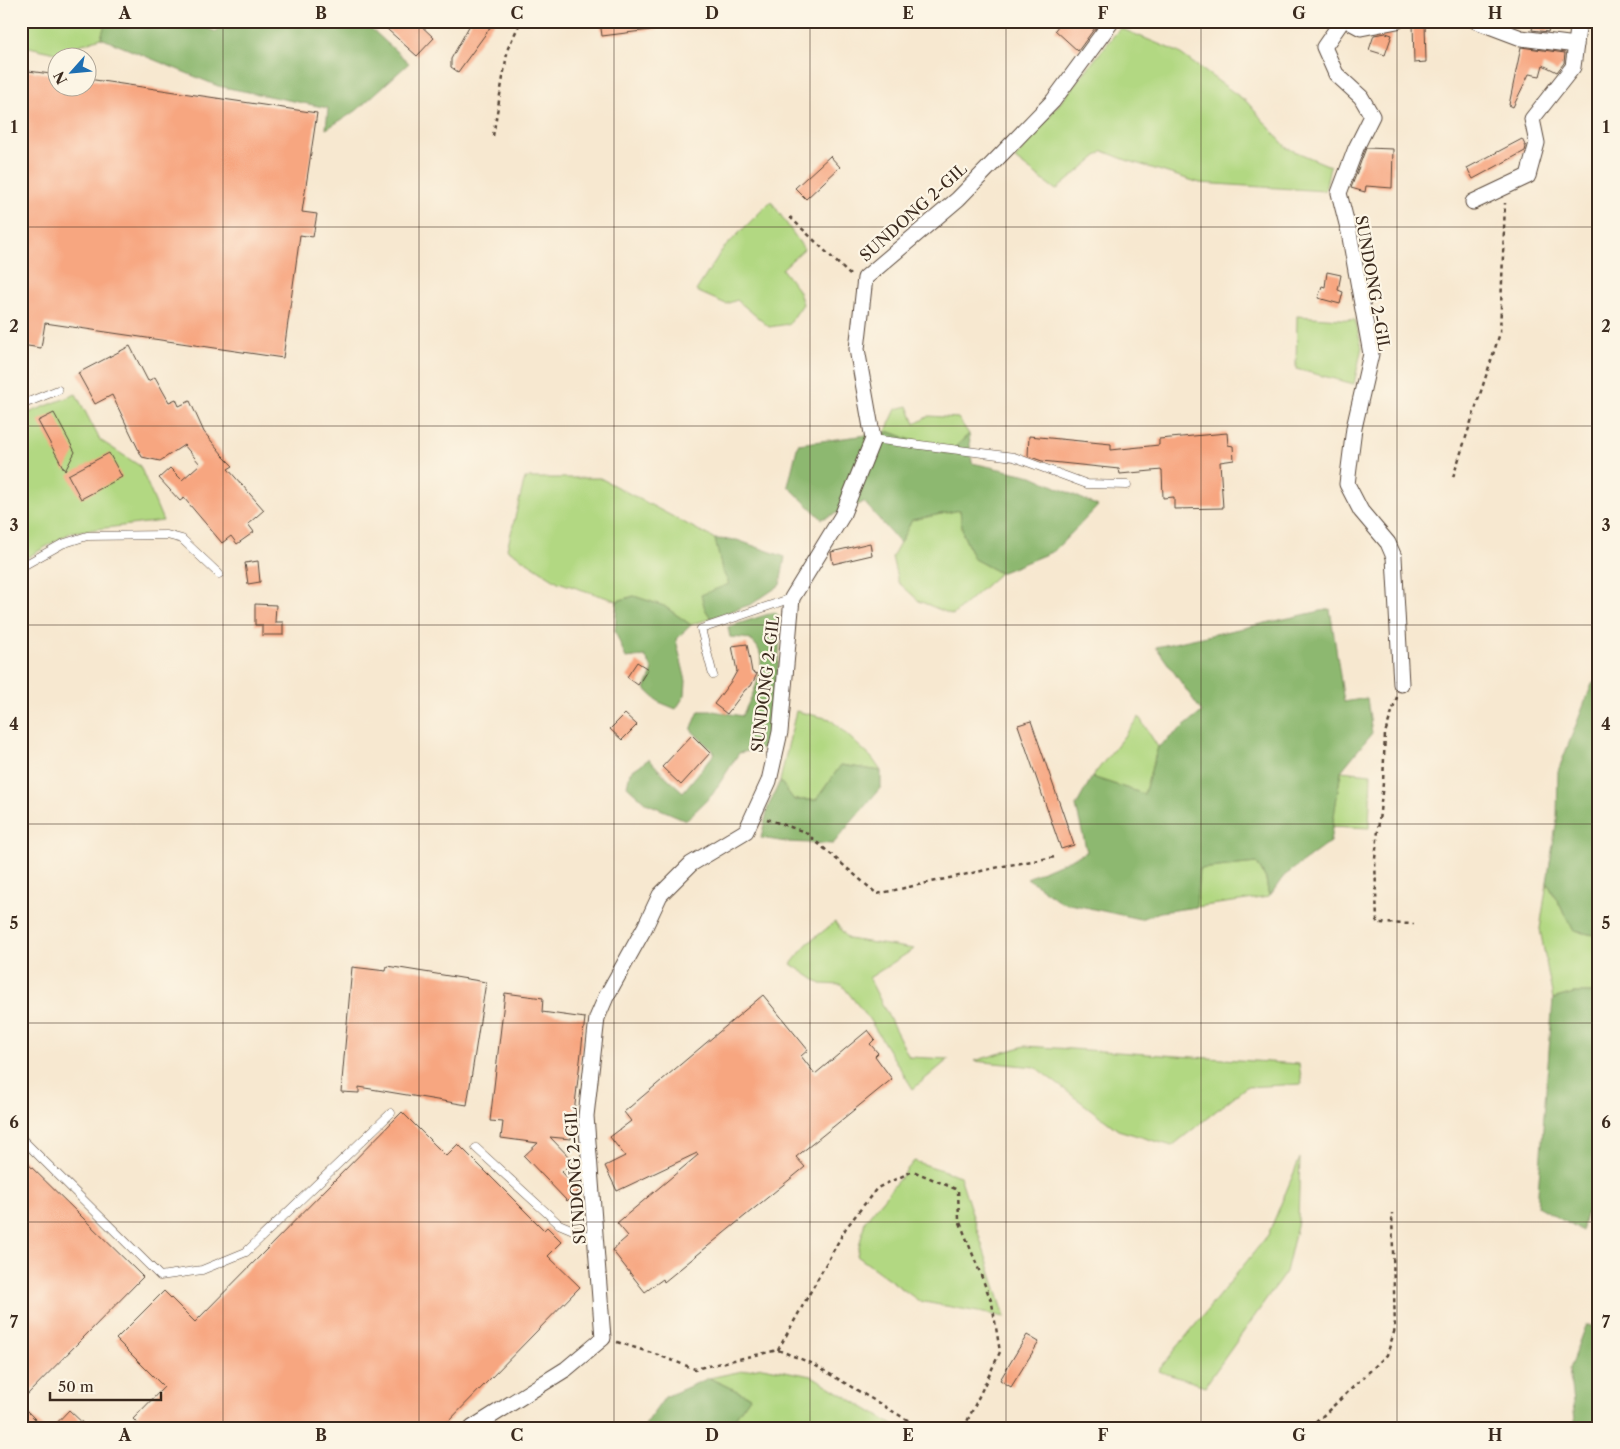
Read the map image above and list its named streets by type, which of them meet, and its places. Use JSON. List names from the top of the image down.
{
  "streets": {
    "street": ["SUNDONG 2-GIL"]
  },
  "scale_bar": "50 m",
  "north": "bottom left",
  "grid": {
    "columns": [
      "A",
      "B",
      "C",
      "D",
      "E",
      "F",
      "G",
      "H"
    ],
    "rows": [
      "1",
      "2",
      "3",
      "4",
      "5",
      "6",
      "7"
    ]
  }
}
